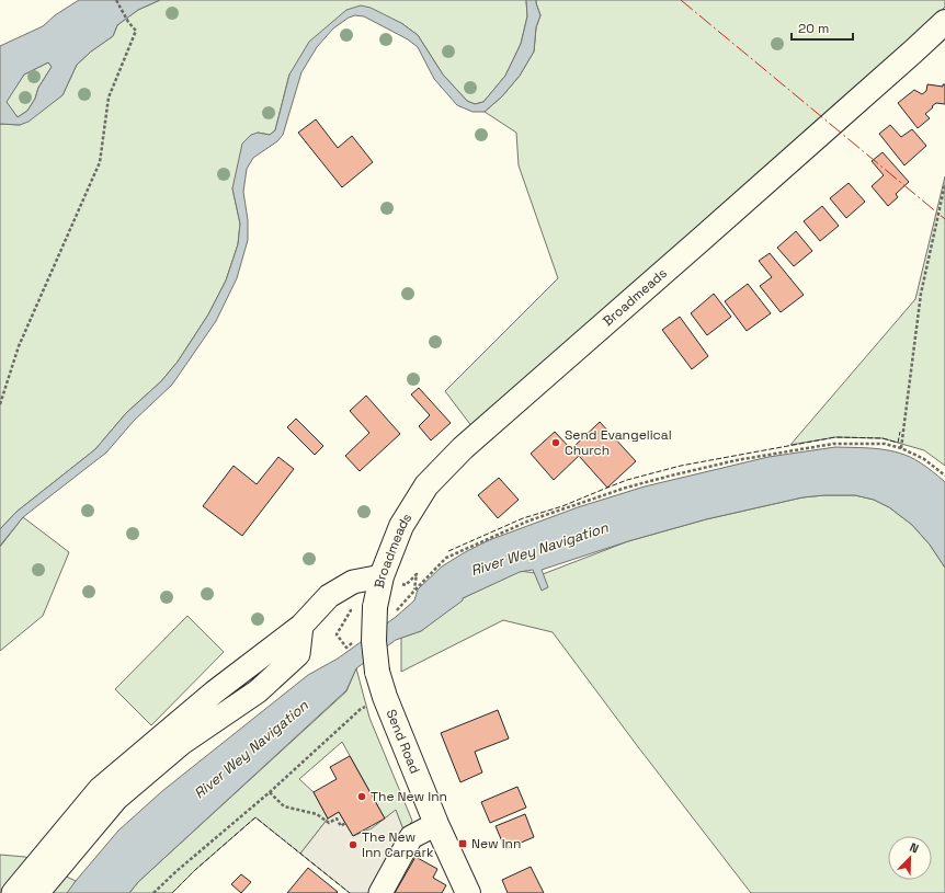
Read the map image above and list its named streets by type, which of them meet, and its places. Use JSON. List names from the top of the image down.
{
  "streets": {
    "main road": ["Broadmeads", "Send Road"]
  },
  "crossings": [
    ["Broadmeads", "Send Road"]
  ],
  "water": ["River Wey Navigation"],
  "places": {
    "other": ["Send Evangelical Church", "The New Inn", "The New Inn Carpark"],
    "transit": ["New Inn"]
  },
  "scale_bar": "20 m",
  "north": "top right"
}
